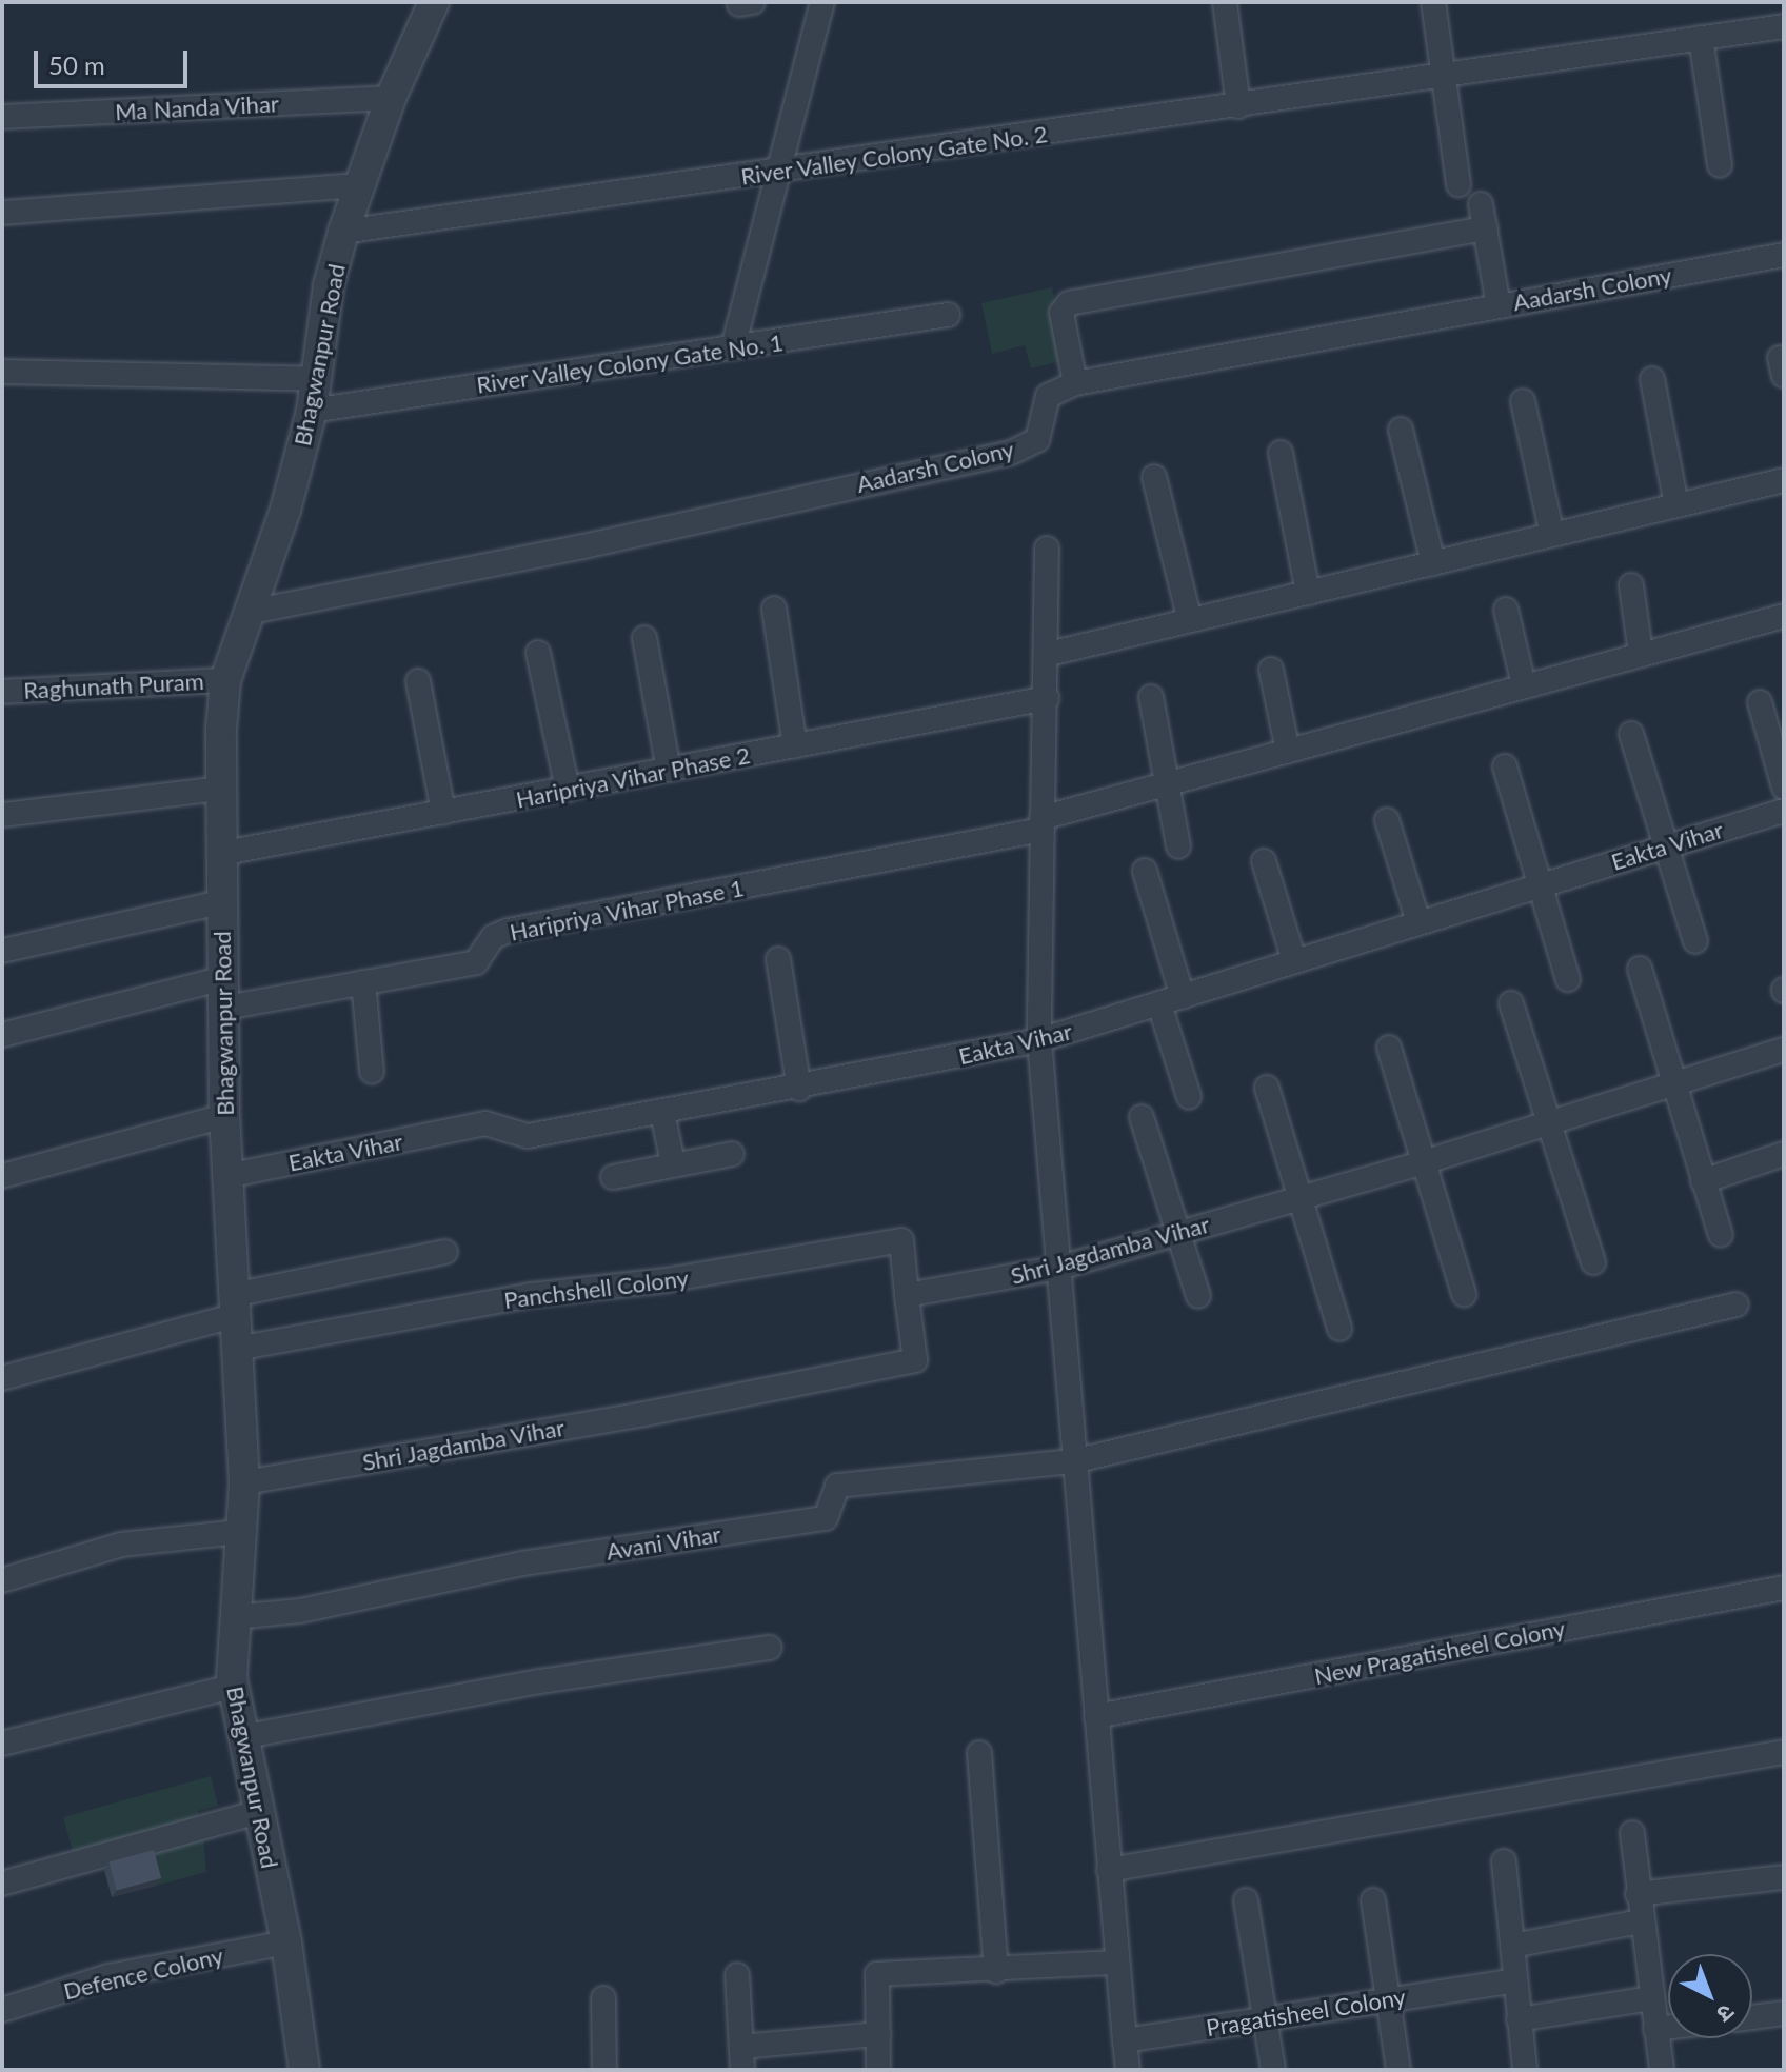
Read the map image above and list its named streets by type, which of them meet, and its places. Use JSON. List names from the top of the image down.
{
  "streets": {
    "street": [
      "Ma Nanda Vihar",
      "River Valley Colony Gate No. 2",
      "Aadarsh Colony",
      "Bhagwanpur Road",
      "River Valley Colony Gate No. 1",
      "Raghunath Puram",
      "Haripriya Vihar Phase 2",
      "Eakta Vihar",
      "Haripriya Vihar Phase 1",
      "Shri Jagdamba Vihar",
      "Panchshell Colony",
      "Avani Vihar",
      "New Pragatisheel Colony",
      "Defence Colony",
      "Pragatisheel Colony"
    ]
  },
  "crossings": [
    ["Ma Nanda Vihar", "Bhagwanpur Road"],
    ["River Valley Colony Gate No. 2", "Bhagwanpur Road"],
    ["Aadarsh Colony", "Bhagwanpur Road"],
    ["Bhagwanpur Road", "River Valley Colony Gate No. 1"],
    ["Bhagwanpur Road", "Raghunath Puram"],
    ["Bhagwanpur Road", "Haripriya Vihar Phase 2"],
    ["Bhagwanpur Road", "Eakta Vihar"],
    ["Bhagwanpur Road", "Haripriya Vihar Phase 1"],
    ["Bhagwanpur Road", "Shri Jagdamba Vihar"],
    ["Bhagwanpur Road", "Panchshell Colony"],
    ["Bhagwanpur Road", "Avani Vihar"],
    ["Bhagwanpur Road", "Defence Colony"],
    ["Shri Jagdamba Vihar", "Panchshell Colony"]
  ],
  "scale_bar": "50 m",
  "north": "bottom right"
}
